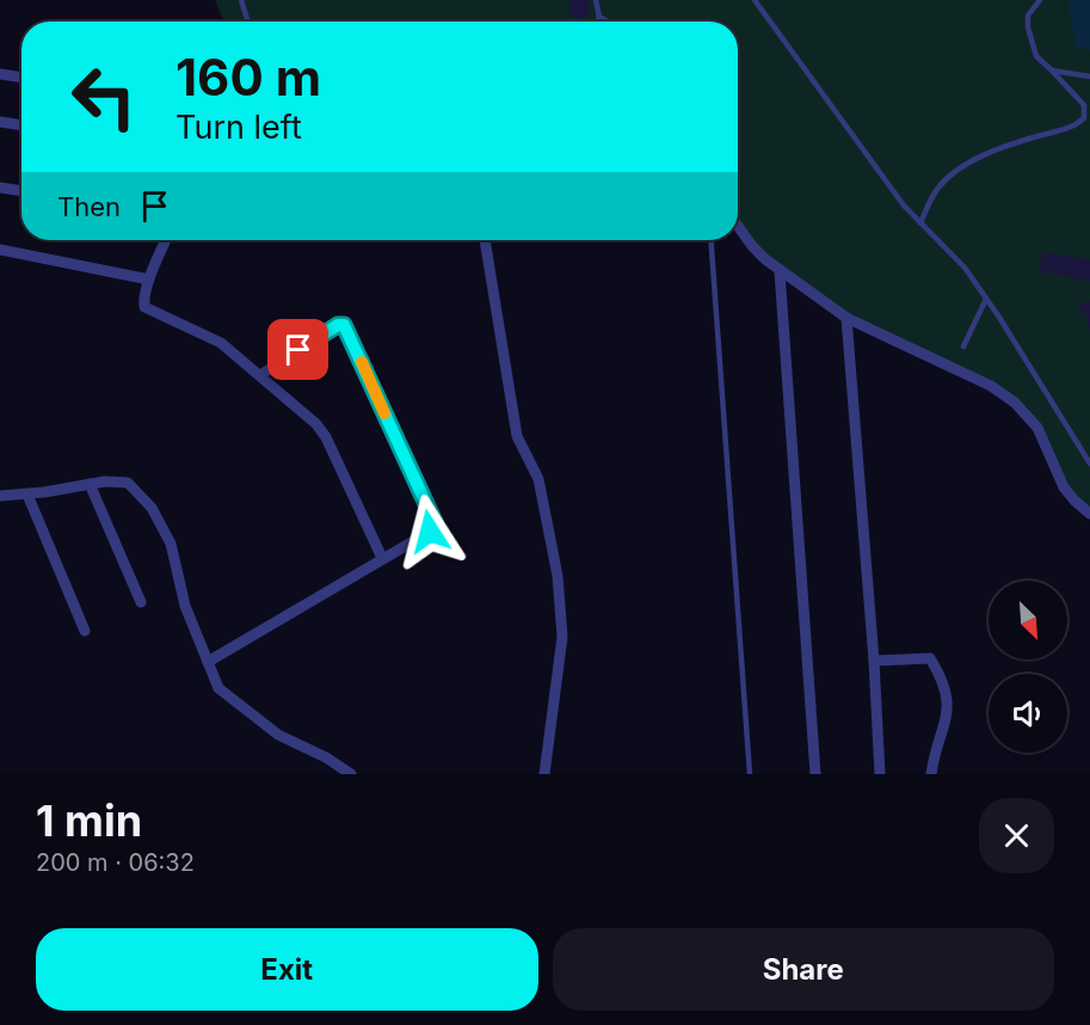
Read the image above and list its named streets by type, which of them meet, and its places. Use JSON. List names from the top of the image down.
{
  "north": "bottom right",
  "page": {
    "turn": ["160 m", "Turn left"],
    "then": "Then",
    "heading": ["1 min", "200 m · 06:32"],
    "buttons": ["Exit", "Share"]
  }
}
